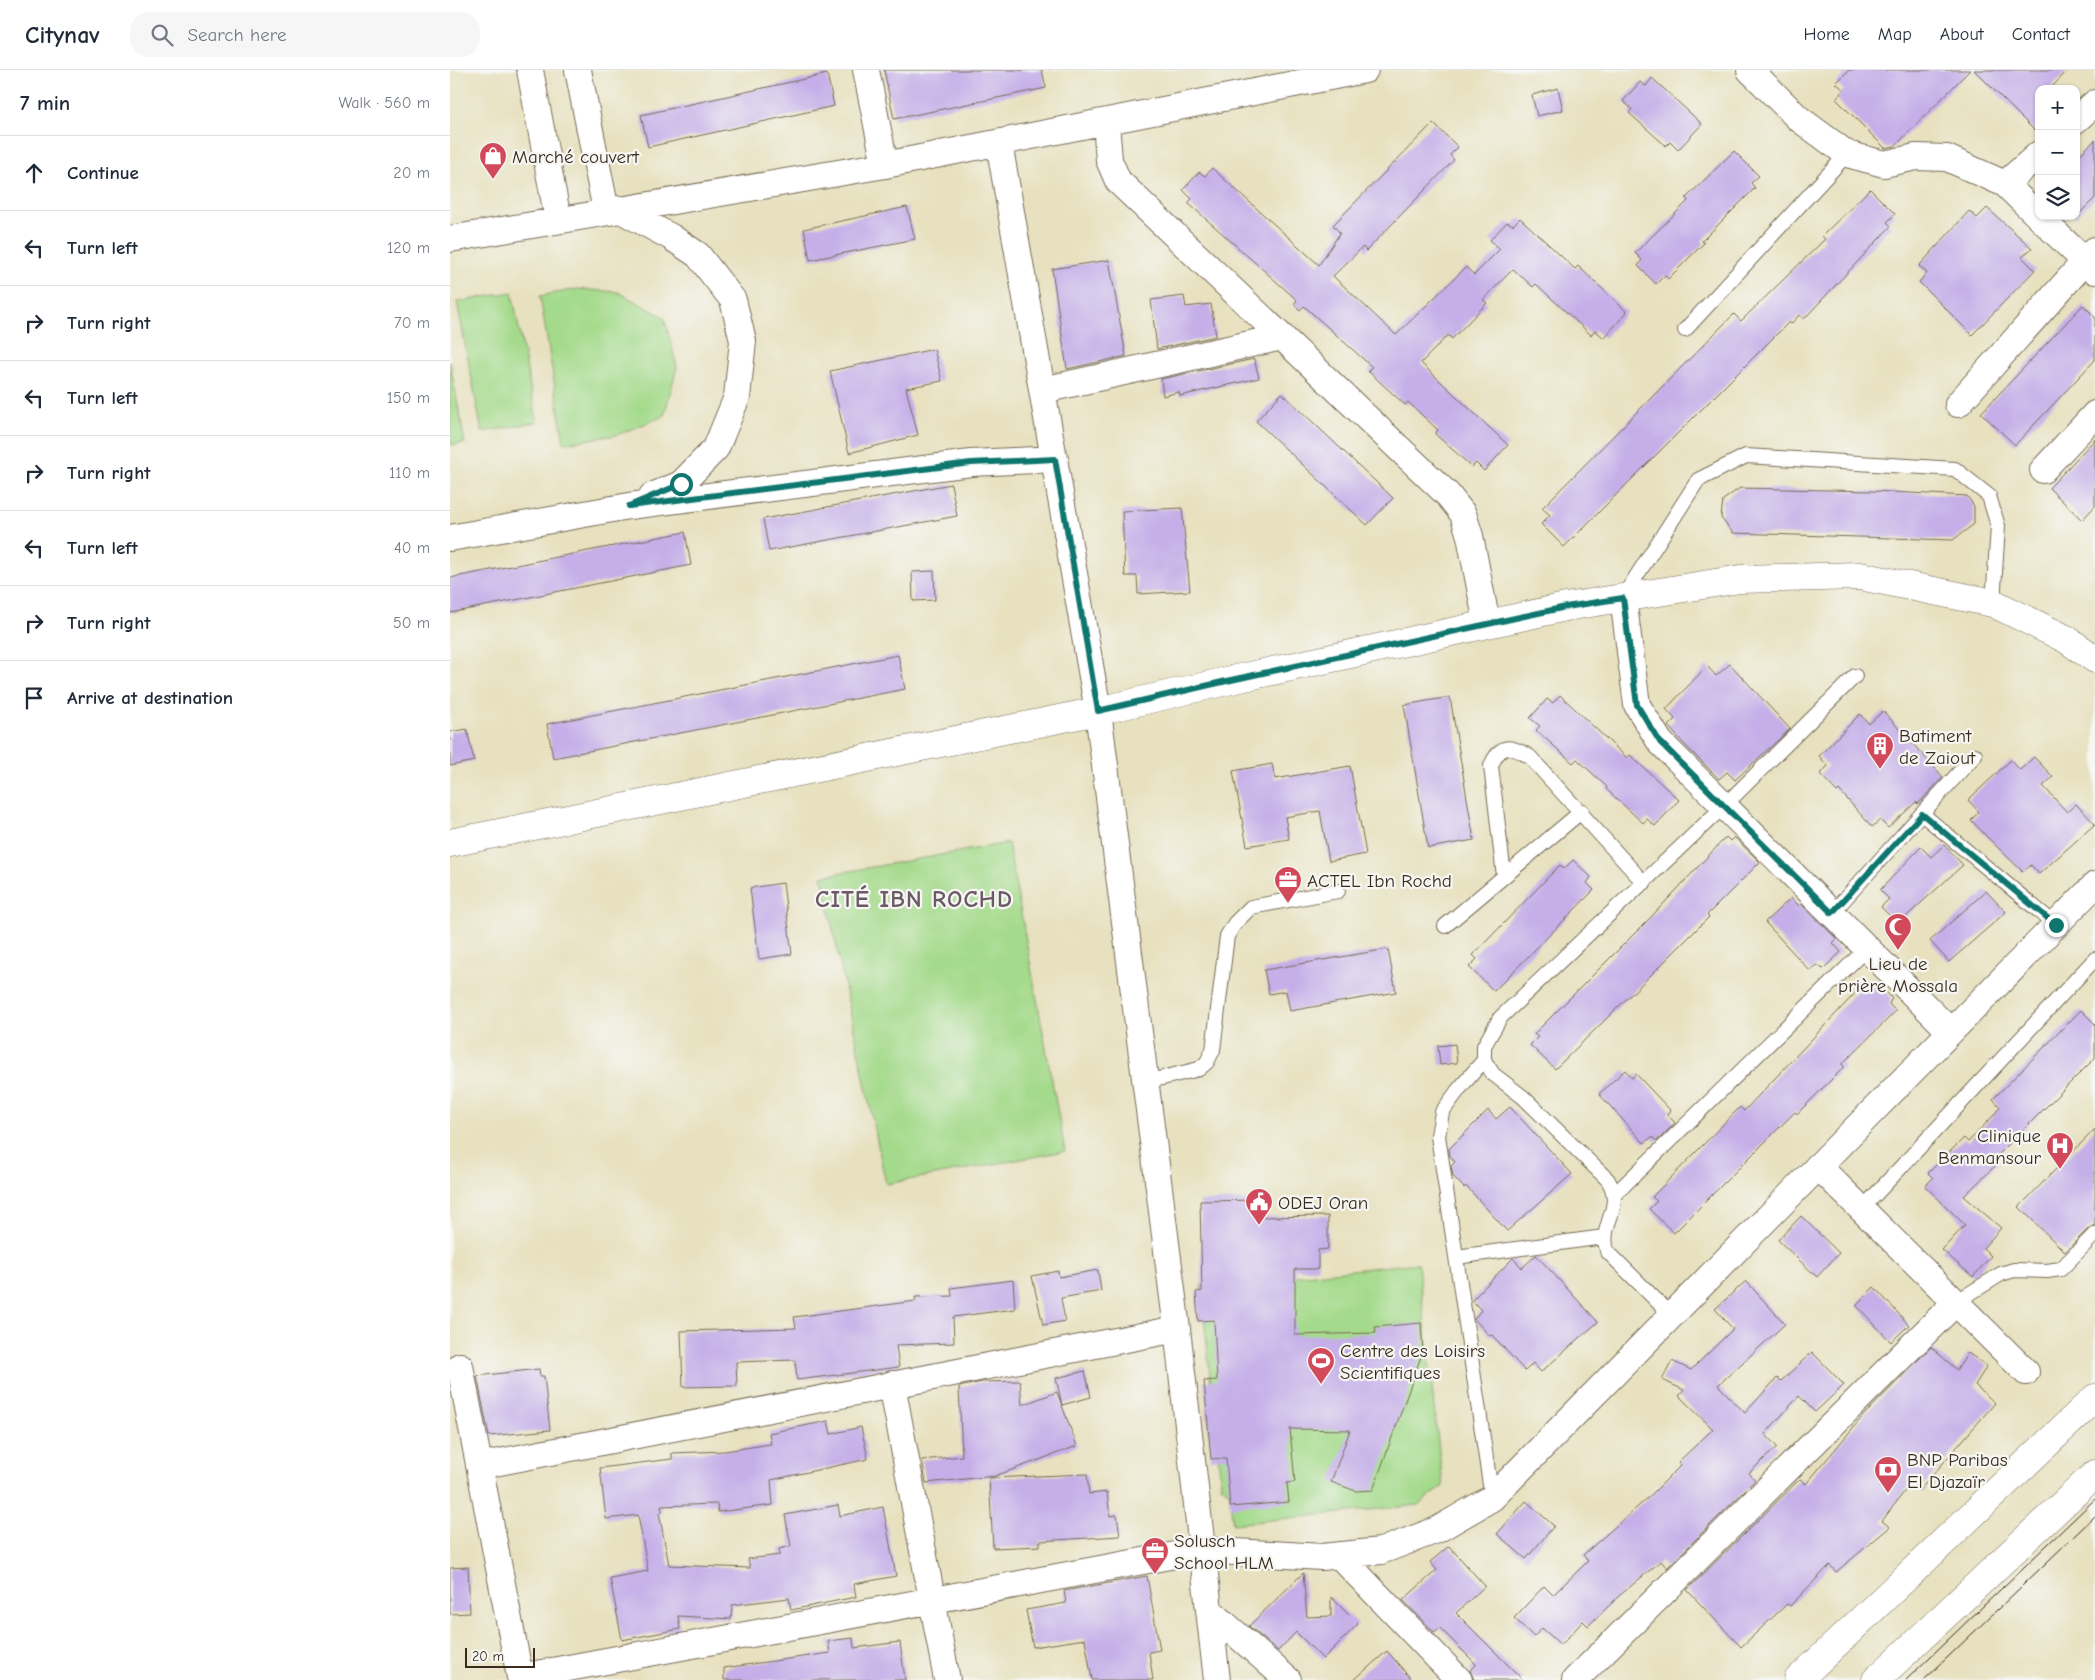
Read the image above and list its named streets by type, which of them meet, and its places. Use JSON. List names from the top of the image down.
{
  "districts": ["CITÉ IBN ROCHD"],
  "places": {
    "shop": ["Marché couvert"],
    "building": ["Batiment de Zaiout"],
    "office": ["ACTEL Ibn Rochd", "Solusch School HLM"],
    "mosque": ["Lieu de prière Mossala"],
    "hospital": ["Clinique Benmansour"],
    "public building": ["ODEJ Oran"],
    "sports": ["Centre des Loisirs Scientifiques"],
    "bank": ["BNP Paribas El Djazaïr"]
  },
  "scale_bar": "20 m",
  "page": {
    "header": "Citynav",
    "search": "Search here",
    "nav": [
      "Home",
      "Map",
      "About",
      "Contact"
    ],
    "heading": ["7 min", "Walk · 560 m"],
    "map_buttons": ["+", "−"],
    "list": [
      ["Continue", "20 m"],
      ["Turn left", "120 m"],
      ["Turn right", "70 m"],
      ["Turn left", "150 m"],
      ["Turn right", "110 m"],
      ["Turn left", "40 m"],
      ["Turn right", "50 m"],
      "Arrive at destination"
    ],
    "scale": "20 m"
  }
}
